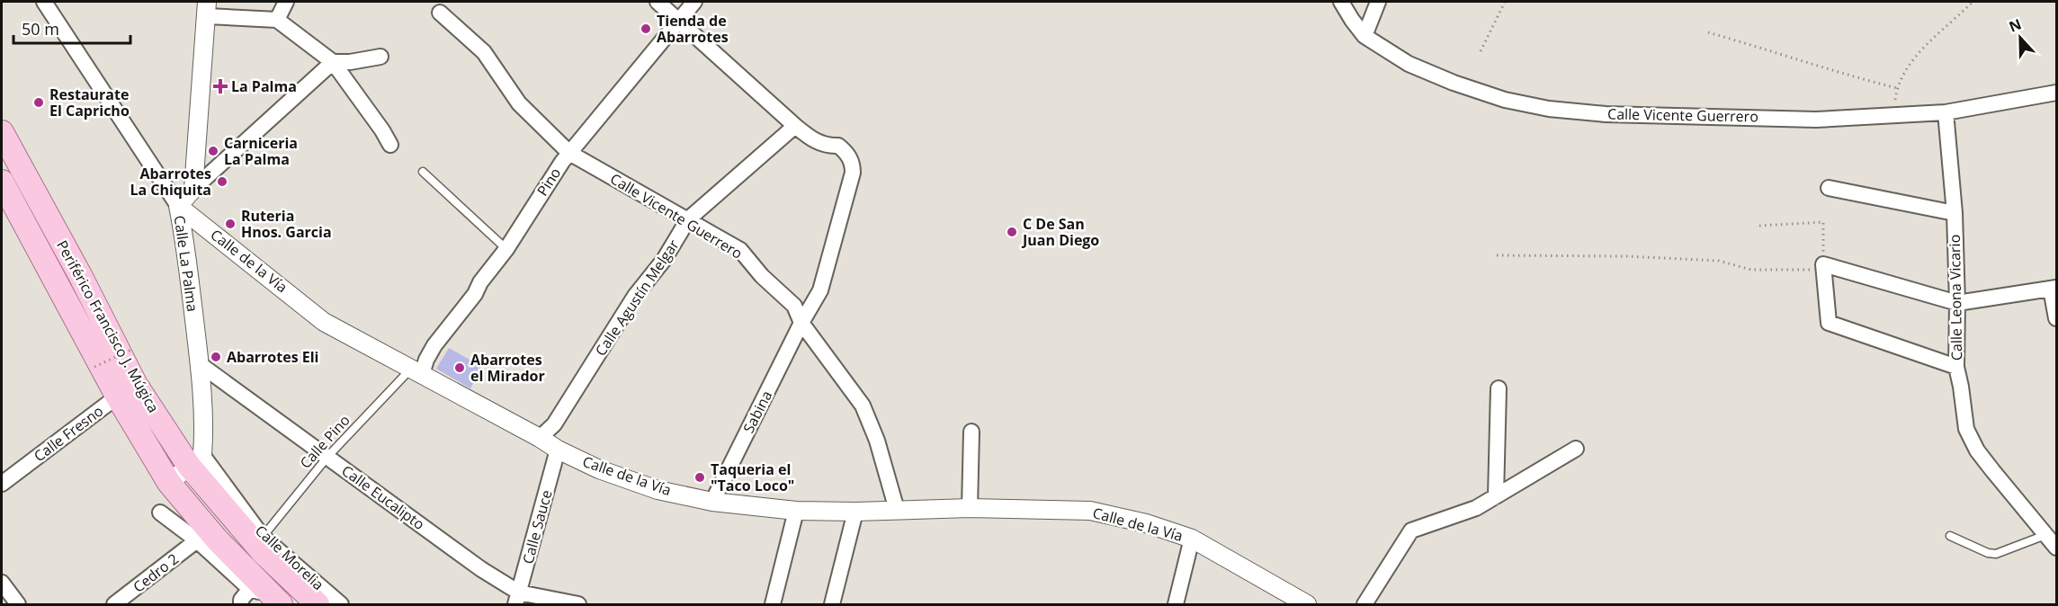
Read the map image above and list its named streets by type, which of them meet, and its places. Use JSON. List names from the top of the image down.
{
  "streets": {
    "main road": ["Periférico Francisco J. Múgica"],
    "street": [
      "Calle Vicente Guerrero",
      "Pino",
      "Calle de la Vía",
      "Calle La Palma",
      "Calle Agustín Melgar",
      "Calle Leona Vicario",
      "Sabina",
      "Calle Fresno",
      "Calle Eucalipto",
      "Calle Sauce",
      "Calle Morelia",
      "Cedro 2"
    ],
    "lane": ["Calle Pino"]
  },
  "crossings": [
    ["Calle Vicente Guerrero", "Pino"],
    ["Calle Vicente Guerrero", "Calle de la Vía"],
    ["Calle Vicente Guerrero", "Calle Agustín Melgar"],
    ["Calle Vicente Guerrero", "Calle Leona Vicario"],
    ["Calle Vicente Guerrero", "Sabina"],
    ["Pino", "Calle de la Vía"],
    ["Pino", "Calle Pino"],
    ["Calle de la Vía", "Calle La Palma"],
    ["Calle de la Vía", "Calle Agustín Melgar"],
    ["Calle de la Vía", "Sabina"],
    ["Calle de la Vía", "Calle Pino"],
    ["Calle de la Vía", "Calle Sauce"],
    ["Calle La Palma", "Periférico Francisco J. Múgica"],
    ["Calle La Palma", "Calle Eucalipto"],
    ["Calle La Palma", "Calle Morelia"],
    ["Calle Agustín Melgar", "Sabina"],
    ["Periférico Francisco J. Múgica", "Calle Fresno"],
    ["Periférico Francisco J. Múgica", "Calle Morelia"],
    ["Calle Pino", "Calle Eucalipto"],
    ["Calle Pino", "Calle Morelia"],
    ["Calle Eucalipto", "Calle Sauce"]
  ],
  "places": {
    "other": [
      "Tienda de Abarrotes",
      "Restaurate El Capricho",
      "Carniceria La Palma",
      "Abarrotes La Chiquita",
      "Ruteria Hnos. Garcia",
      "C De San Juan Diego",
      "Abarrotes Eli",
      "Abarrotes el Mirador",
      "Taqueria el \"Taco Loco\""
    ],
    "health": ["La Palma"]
  },
  "scale_bar": "50 m",
  "north": "top"
}
